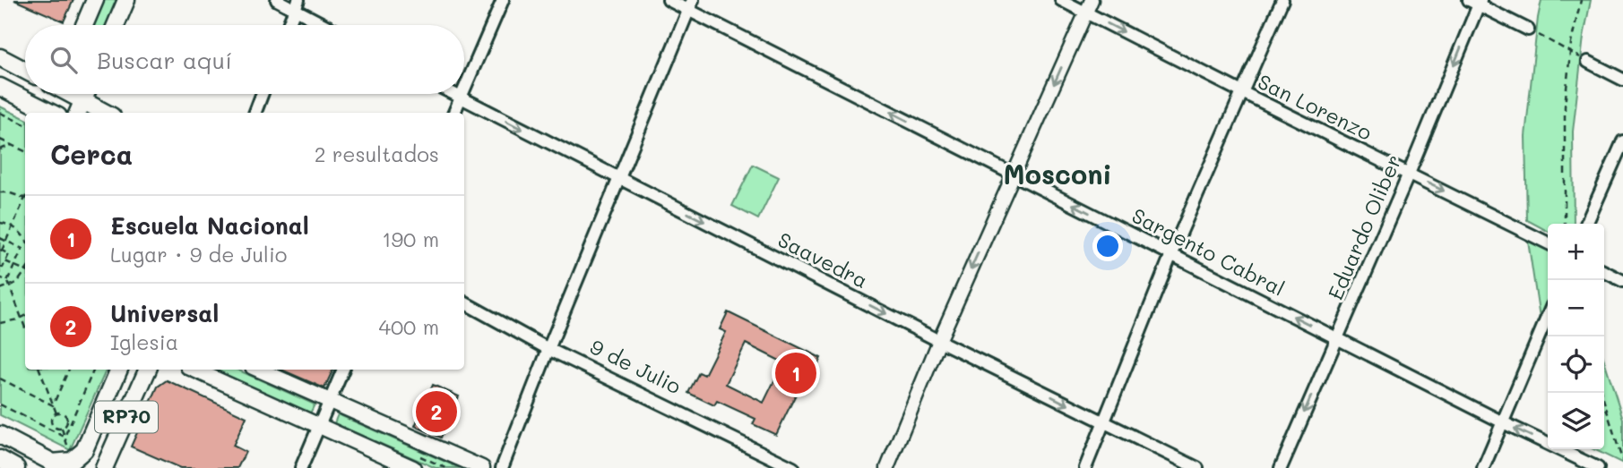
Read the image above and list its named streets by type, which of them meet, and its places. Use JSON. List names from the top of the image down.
{
  "streets": {
    "main road": ["RP70"],
    "street": [
      "San Lorenzo",
      "Eduardo Oliber",
      "Sargento Cabral",
      "Saavedra",
      "9 de Julio"
    ]
  },
  "crossings": [
    ["San Lorenzo", "Eduardo Oliber"],
    ["Eduardo Oliber", "Sargento Cabral"]
  ],
  "one_way": [
    "San Lorenzo",
    "Eduardo Oliber",
    "Sargento Cabral",
    "Saavedra"
  ],
  "districts": ["Mosconi"],
  "page": {
    "search": "Buscar aquí",
    "heading": ["Cerca", "2 resultados"],
    "list": [
      {
        "mark": "1",
        "name": "Escuela Nacional",
        "note": "Lugar · 9 de Julio",
        "value": "190 m"
      },
      {
        "mark": "2",
        "name": "Universal",
        "note": "Iglesia",
        "value": "400 m"
      }
    ],
    "map_buttons": ["+", "−"],
    "pins": ["1", "2"]
  }
}
